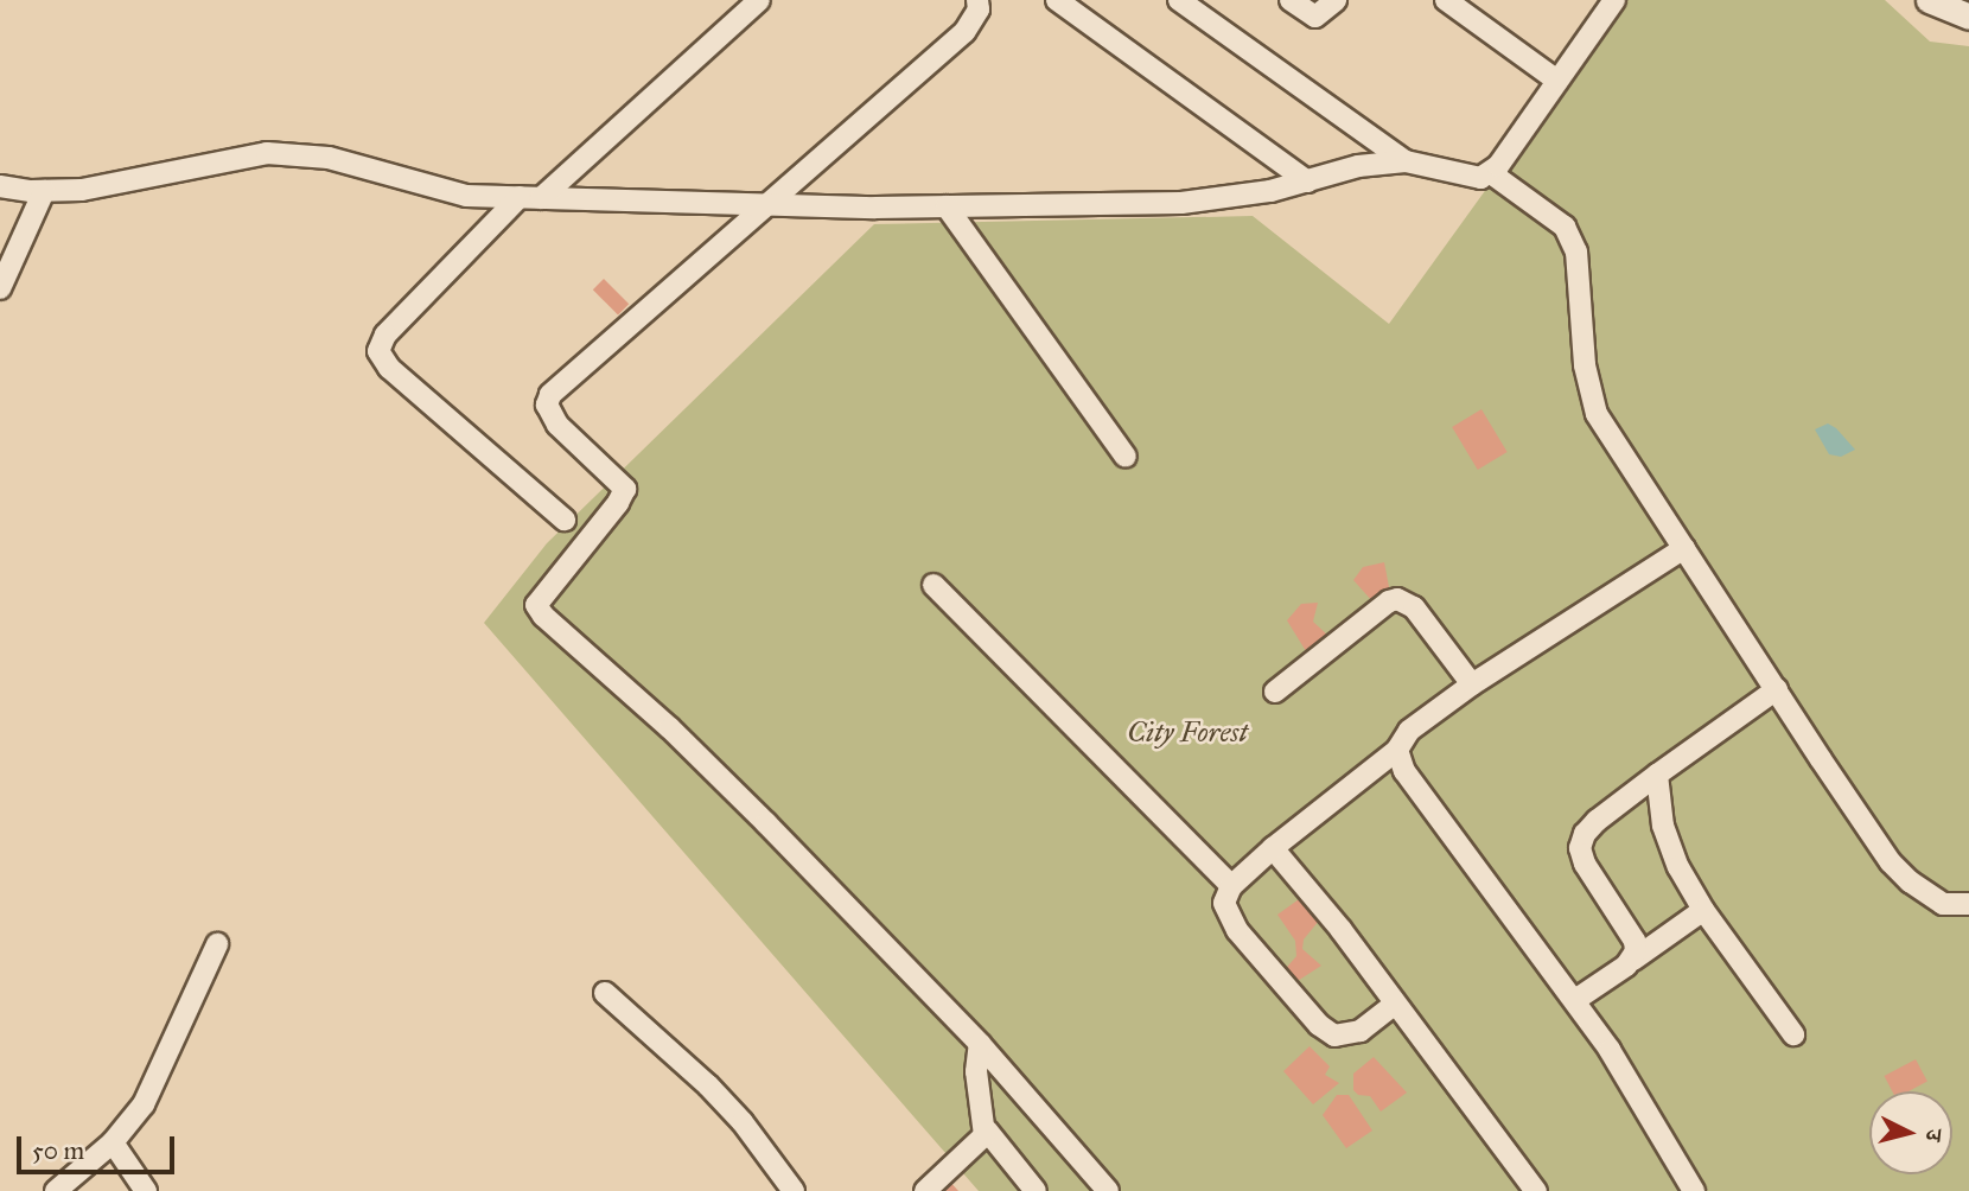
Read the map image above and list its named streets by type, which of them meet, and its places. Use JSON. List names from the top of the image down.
{
  "parks": ["City Forest"],
  "scale_bar": "50 m",
  "north": "right"
}
